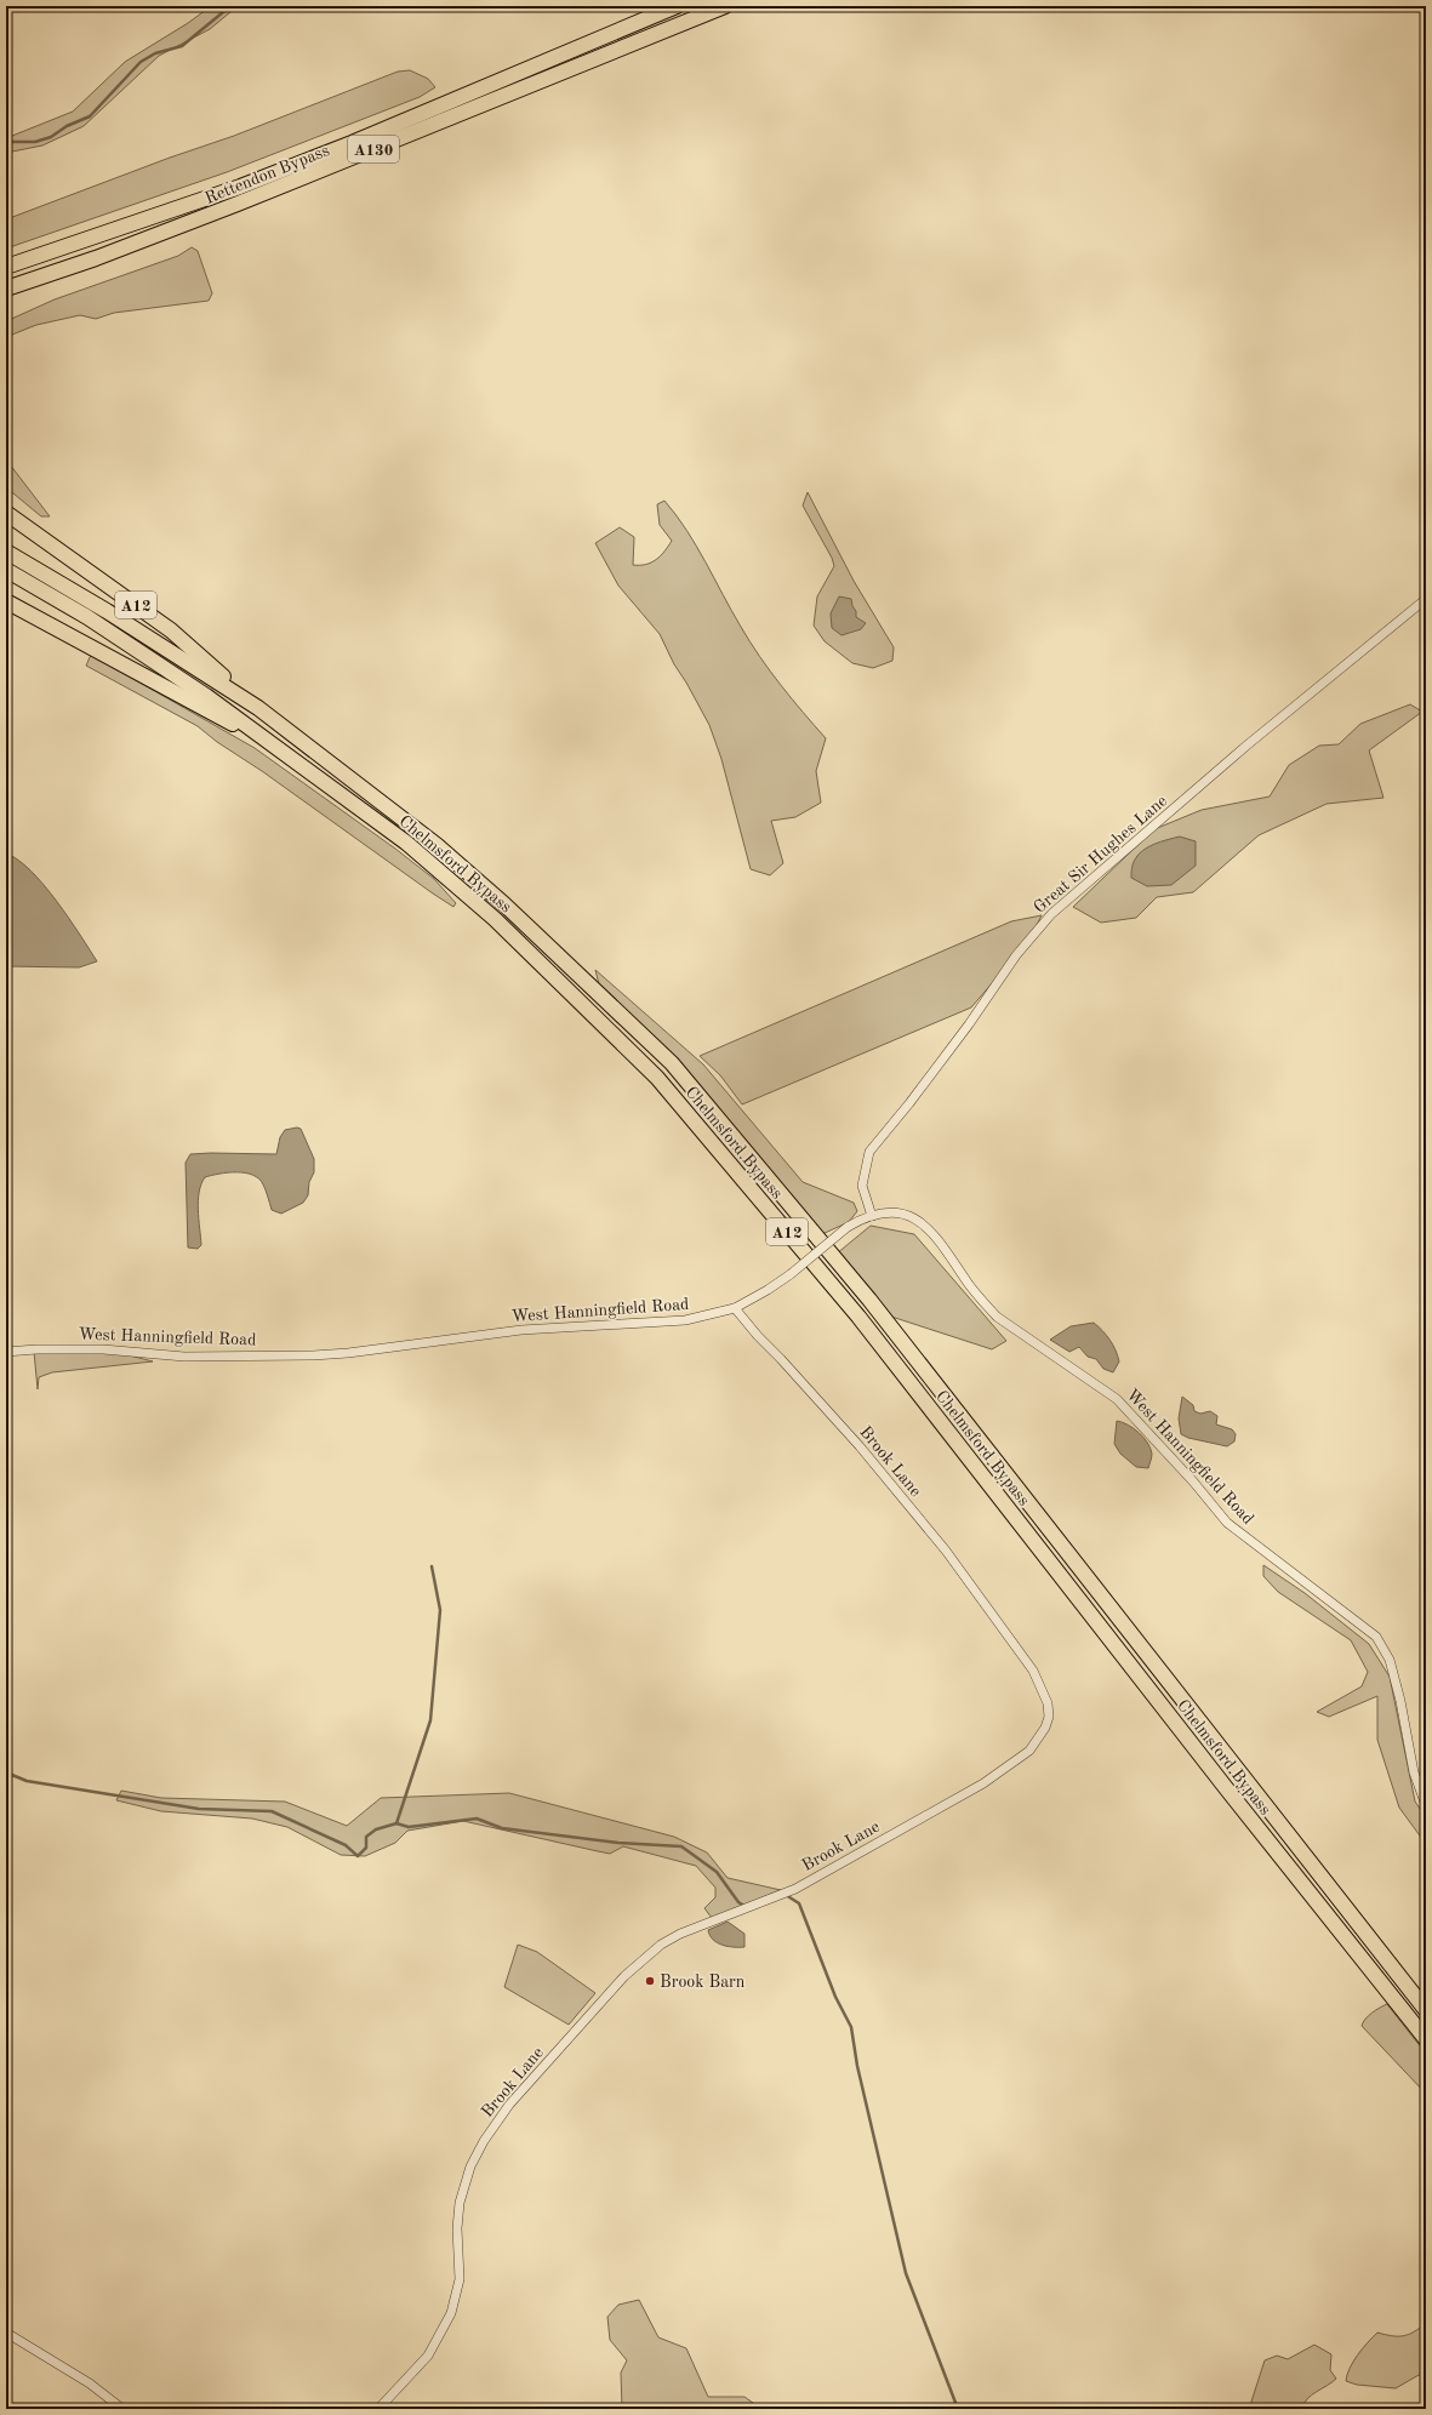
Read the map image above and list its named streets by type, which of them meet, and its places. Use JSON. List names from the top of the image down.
{
  "streets": {
    "highway": [
      "A130",
      "Rettendon Bypass",
      "A12",
      "Chelmsford Bypass"
    ],
    "street": ["Great Sir Hughes Lane", "West Hanningfield Road", "Brook Lane"]
  },
  "crossings": [
    ["A12", "Chelmsford Bypass"],
    ["Great Sir Hughes Lane", "West Hanningfield Road"],
    ["West Hanningfield Road", "Brook Lane"]
  ],
  "places": ["Brook Barn"]
}
